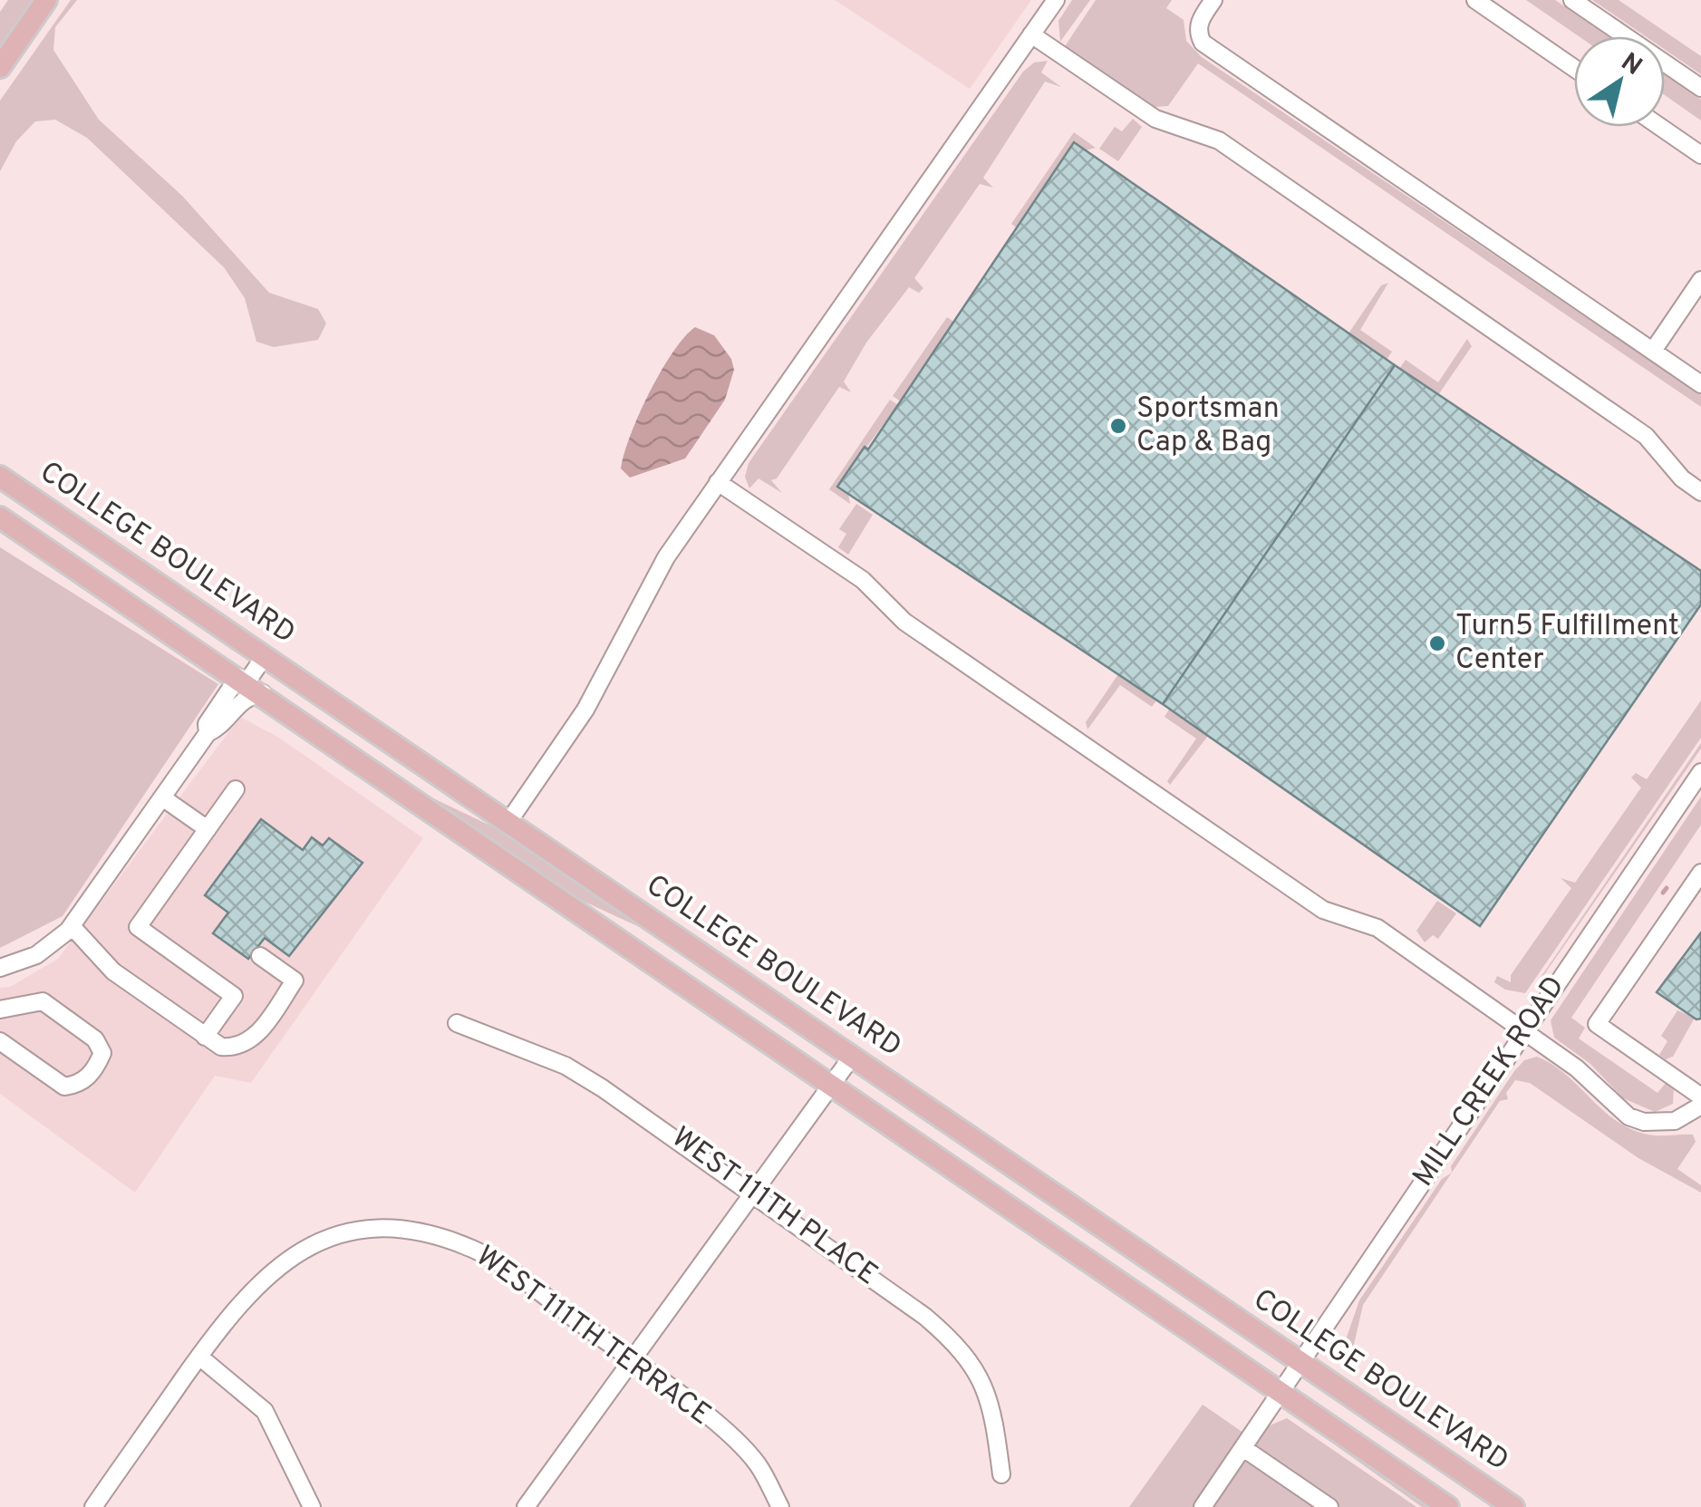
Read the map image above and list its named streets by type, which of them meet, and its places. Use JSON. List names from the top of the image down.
{
  "streets": {
    "main road": ["COLLEGE BOULEVARD"],
    "street": ["MILL CREEK ROAD", "WEST 111TH PLACE", "WEST 111TH TERRACE"]
  },
  "crossings": [
    ["COLLEGE BOULEVARD", "MILL CREEK ROAD"]
  ],
  "places": ["Sportsman Cap & Bag", "Turn5 Fulfillment Center"],
  "north": "top right"
}
